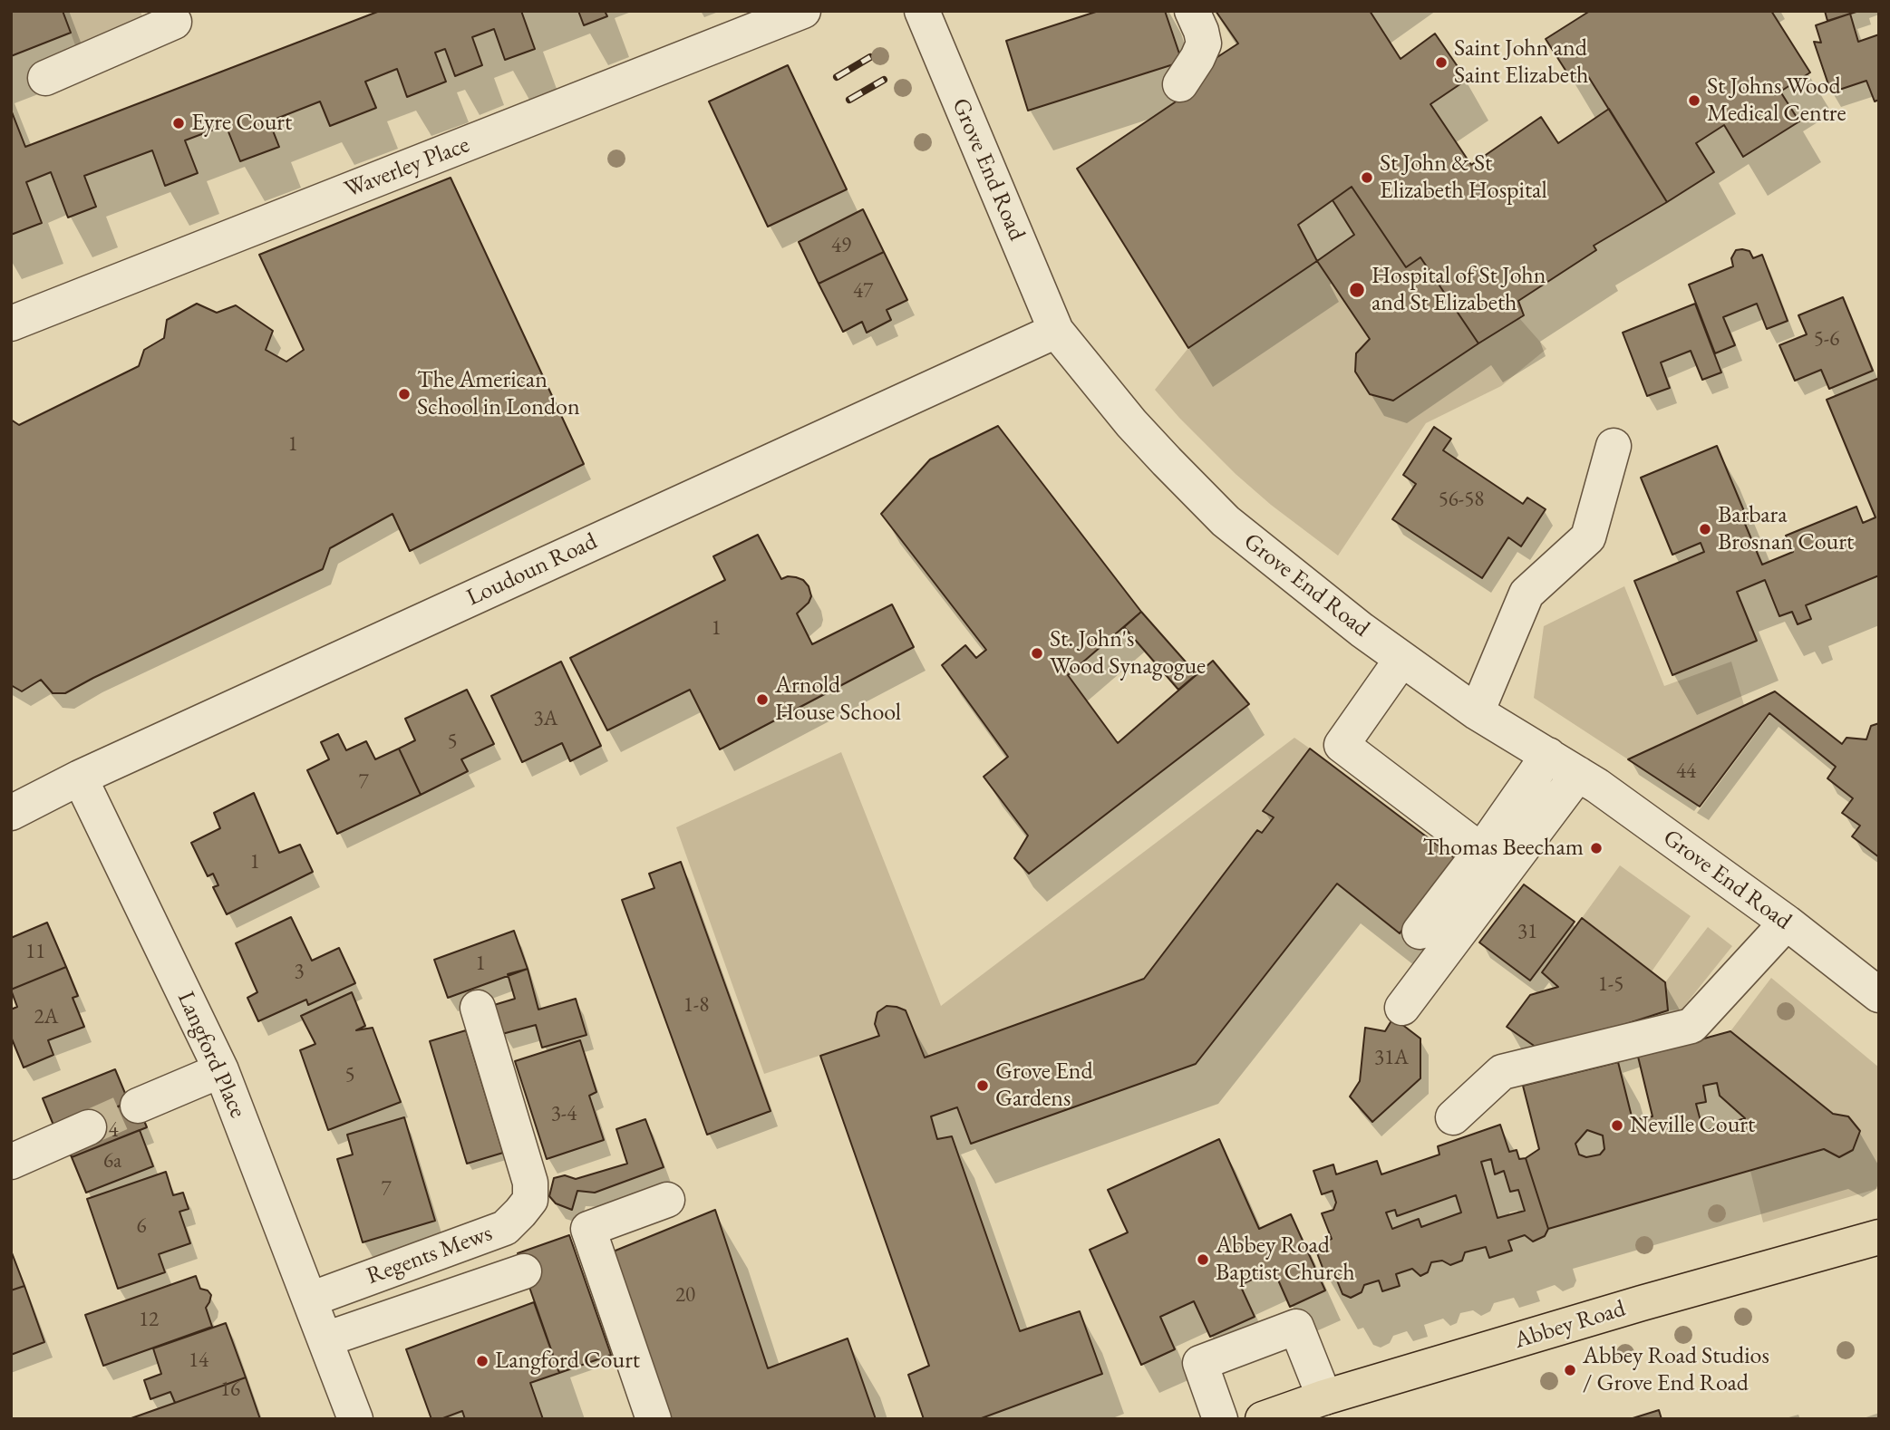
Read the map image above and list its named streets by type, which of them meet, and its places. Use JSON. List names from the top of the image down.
{
  "streets": {
    "main road": ["Abbey Road"],
    "street": [
      "Waverley Place",
      "Grove End Road",
      "Loudoun Road",
      "Langford Place",
      "Regents Mews"
    ]
  },
  "crossings": [
    ["Grove End Road", "Loudoun Road"],
    ["Loudoun Road", "Langford Place"],
    ["Langford Place", "Regents Mews"]
  ],
  "places": [
    "Saint John and Saint Elizabeth",
    "St Johns Wood Medical Centre",
    "Eyre Court",
    "St John & St Elizabeth Hospital",
    "Hospital of St John and St Elizabeth",
    "The American School in London",
    "Barbara Brosnan Court",
    "St. John's Wood Synagogue",
    "Arnold House School",
    "Thomas Beecham",
    "Grove End Gardens",
    "Neville Court",
    "Abbey Road Baptist Church",
    "Langford Court",
    "Abbey Road Studios / Grove End Road"
  ],
  "house_numbers": [
    "49",
    "47",
    "5-6",
    "1",
    "56-58",
    "1",
    "3A",
    "5",
    "44",
    "7",
    "1",
    "31",
    "11",
    "1",
    "3",
    "1-5",
    "1-8",
    "2A",
    "31A",
    "5",
    "3-4",
    "4",
    "6a",
    "7",
    "6",
    "20",
    "12",
    "14",
    "16"
  ]
}
